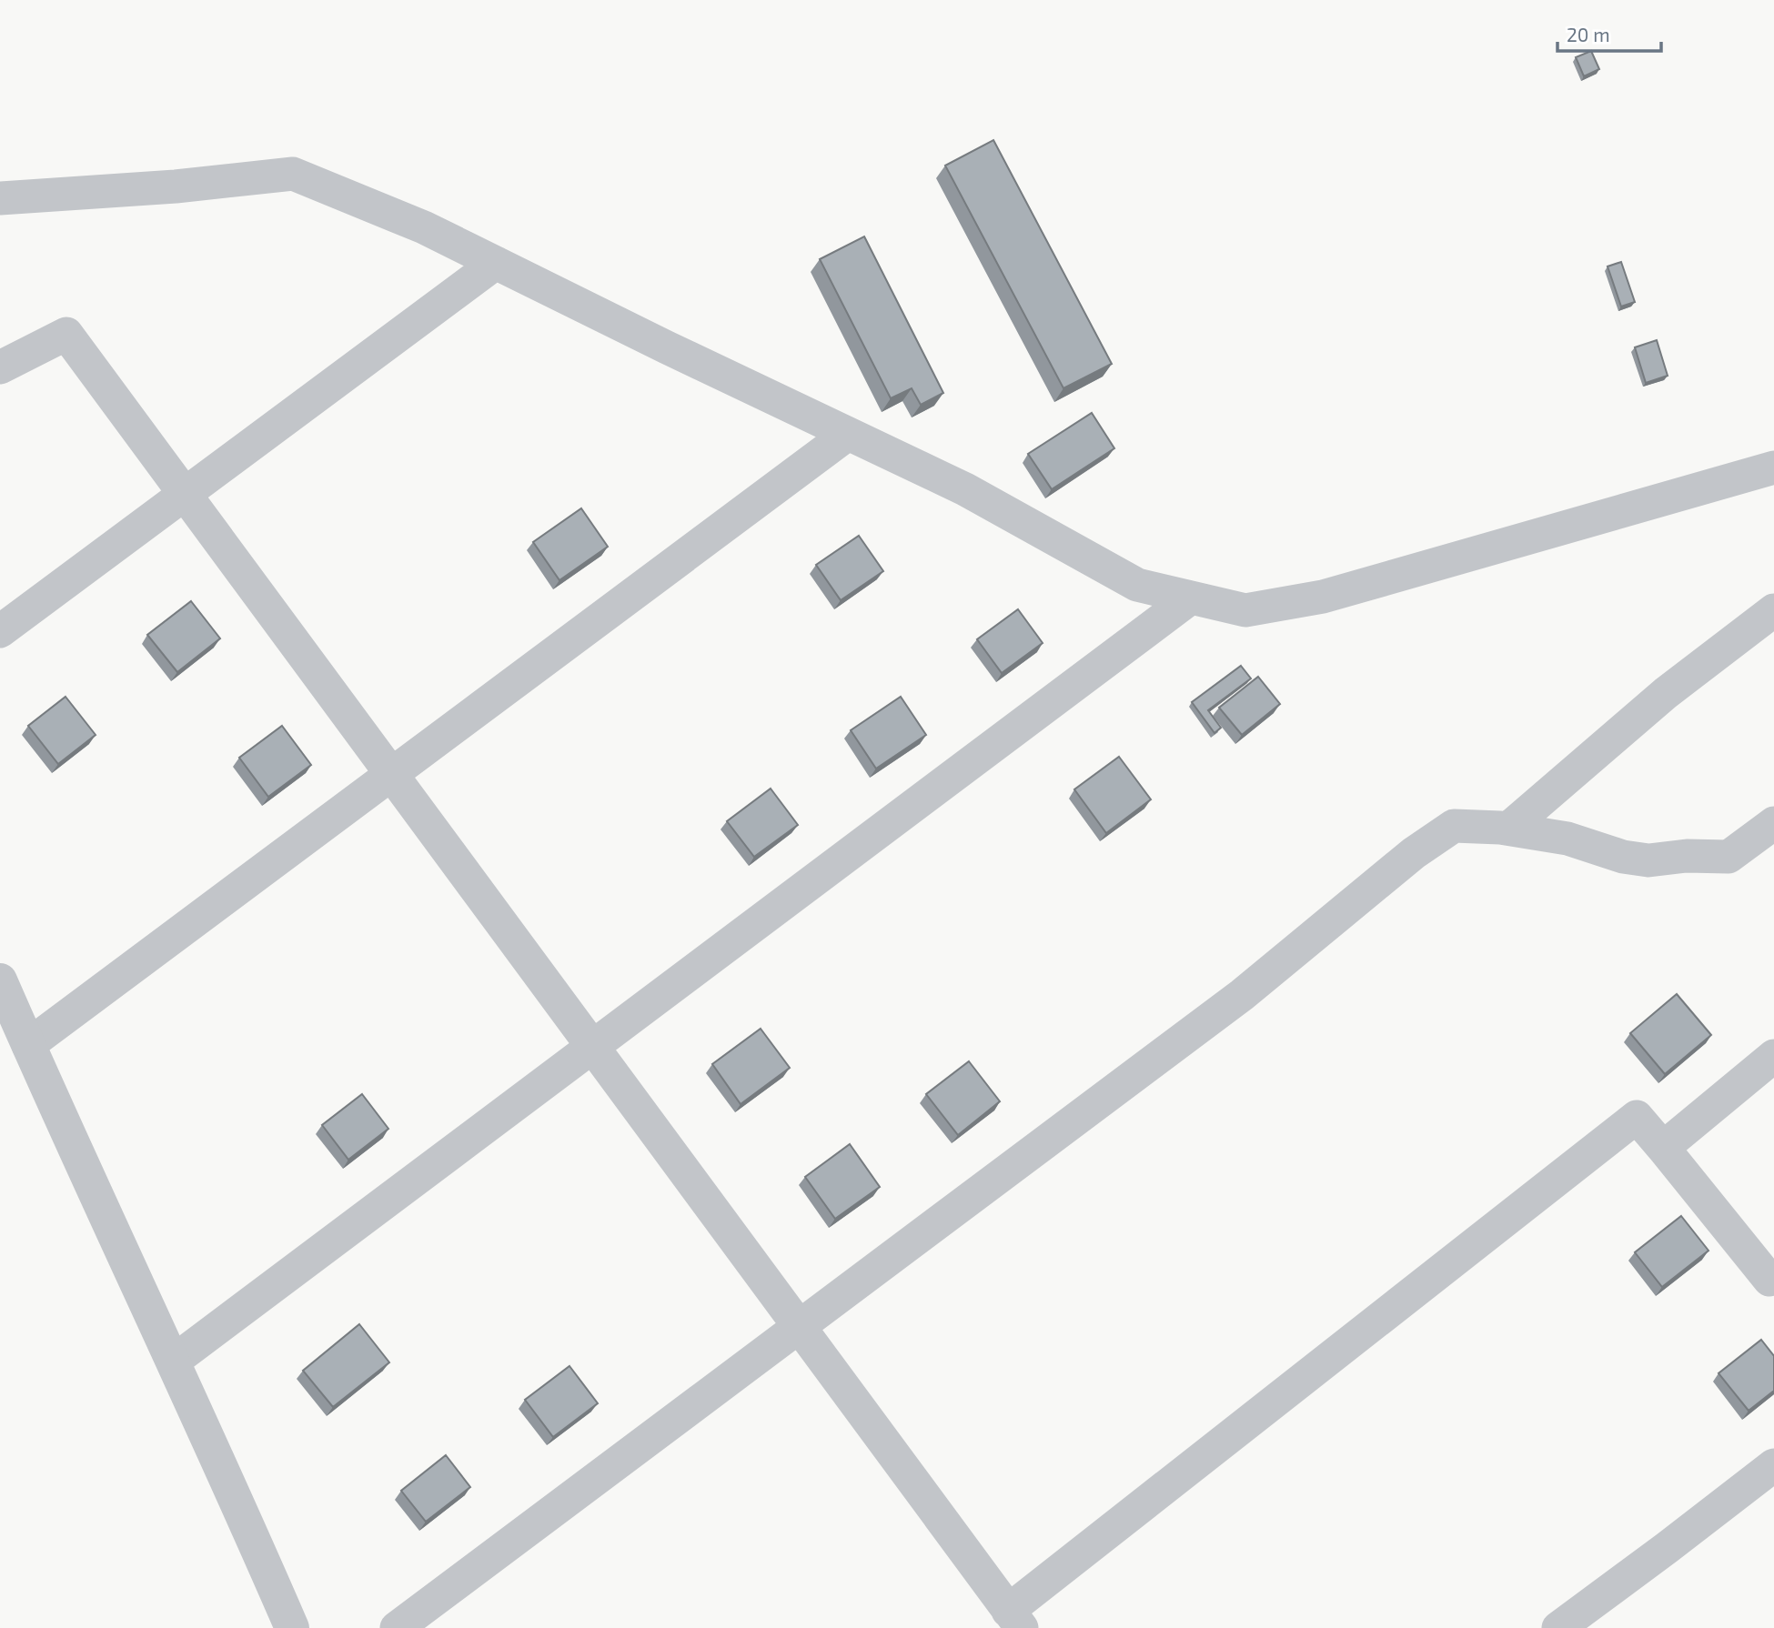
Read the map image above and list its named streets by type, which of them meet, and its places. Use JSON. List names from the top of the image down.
{
  "scale_bar": "20 m"
}
